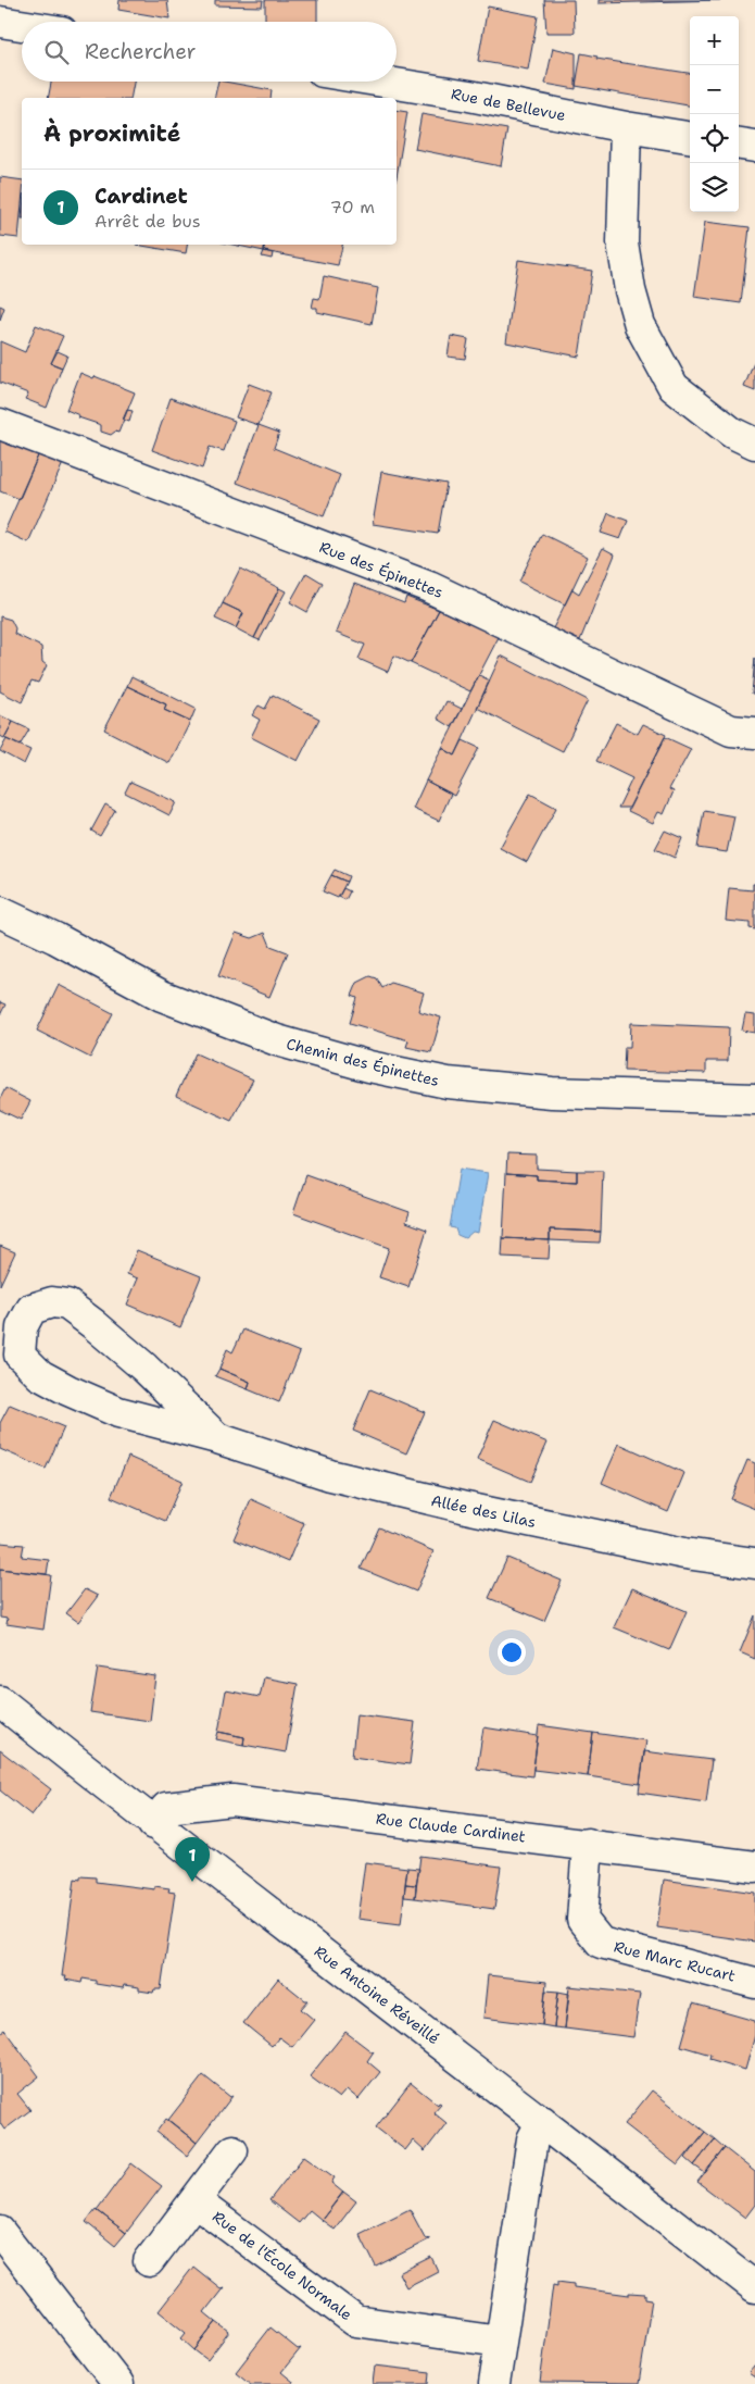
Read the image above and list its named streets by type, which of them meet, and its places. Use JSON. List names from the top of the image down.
{
  "streets": {
    "street": [
      "Rue de Bellevue",
      "Rue des Épinettes",
      "Chemin des Épinettes",
      "Allée des Lilas",
      "Rue Claude Cardinet",
      "Rue Marc Rucart",
      "Rue Antoine Réveillé",
      "Rue de l'École Normale"
    ]
  },
  "crossings": [
    ["Rue Claude Cardinet", "Rue Marc Rucart"],
    ["Rue Claude Cardinet", "Rue Antoine Réveillé"]
  ],
  "page": {
    "map_buttons": ["+", "−"],
    "search": "Rechercher",
    "heading": "À proximité",
    "list": [
      {
        "mark": "1",
        "name": "Cardinet",
        "note": "Arrêt de bus",
        "value": "70 m"
      }
    ],
    "pins": "1"
  }
}
